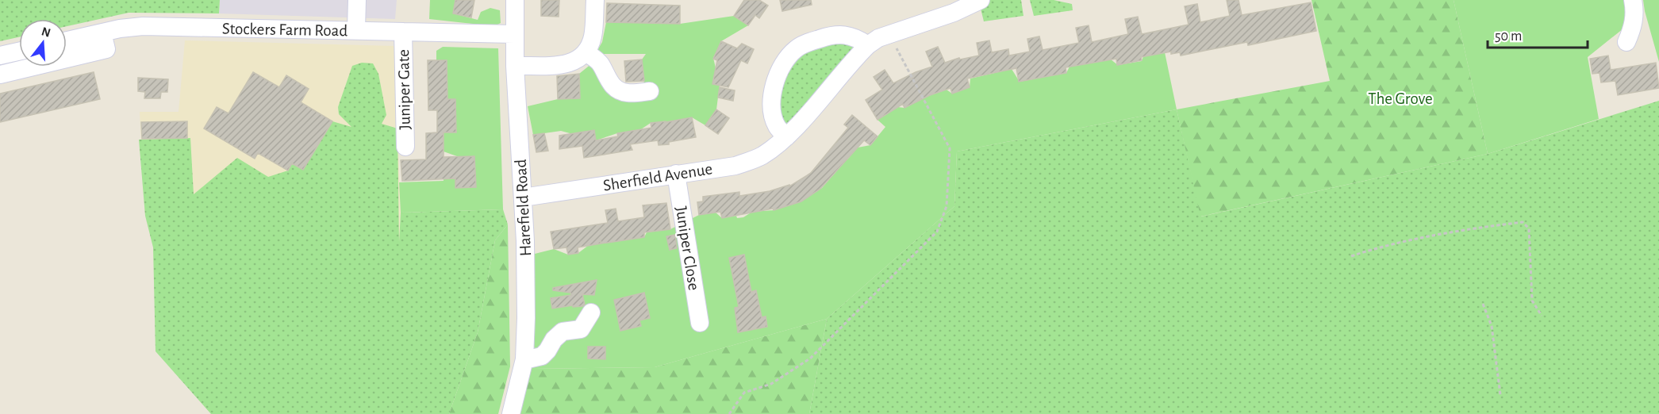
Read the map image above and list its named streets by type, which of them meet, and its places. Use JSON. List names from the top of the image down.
{
  "streets": {
    "street": [
      "Stockers Farm Road",
      "Juniper Gate",
      "Sherfield Avenue",
      "Harefield Road",
      "Juniper Close"
    ]
  },
  "crossings": [
    ["Stockers Farm Road", "Juniper Gate"],
    ["Stockers Farm Road", "Harefield Road"],
    ["Sherfield Avenue", "Harefield Road"],
    ["Sherfield Avenue", "Juniper Close"]
  ],
  "parks": ["The Grove"],
  "scale_bar": "50 m",
  "north": "top"
}
